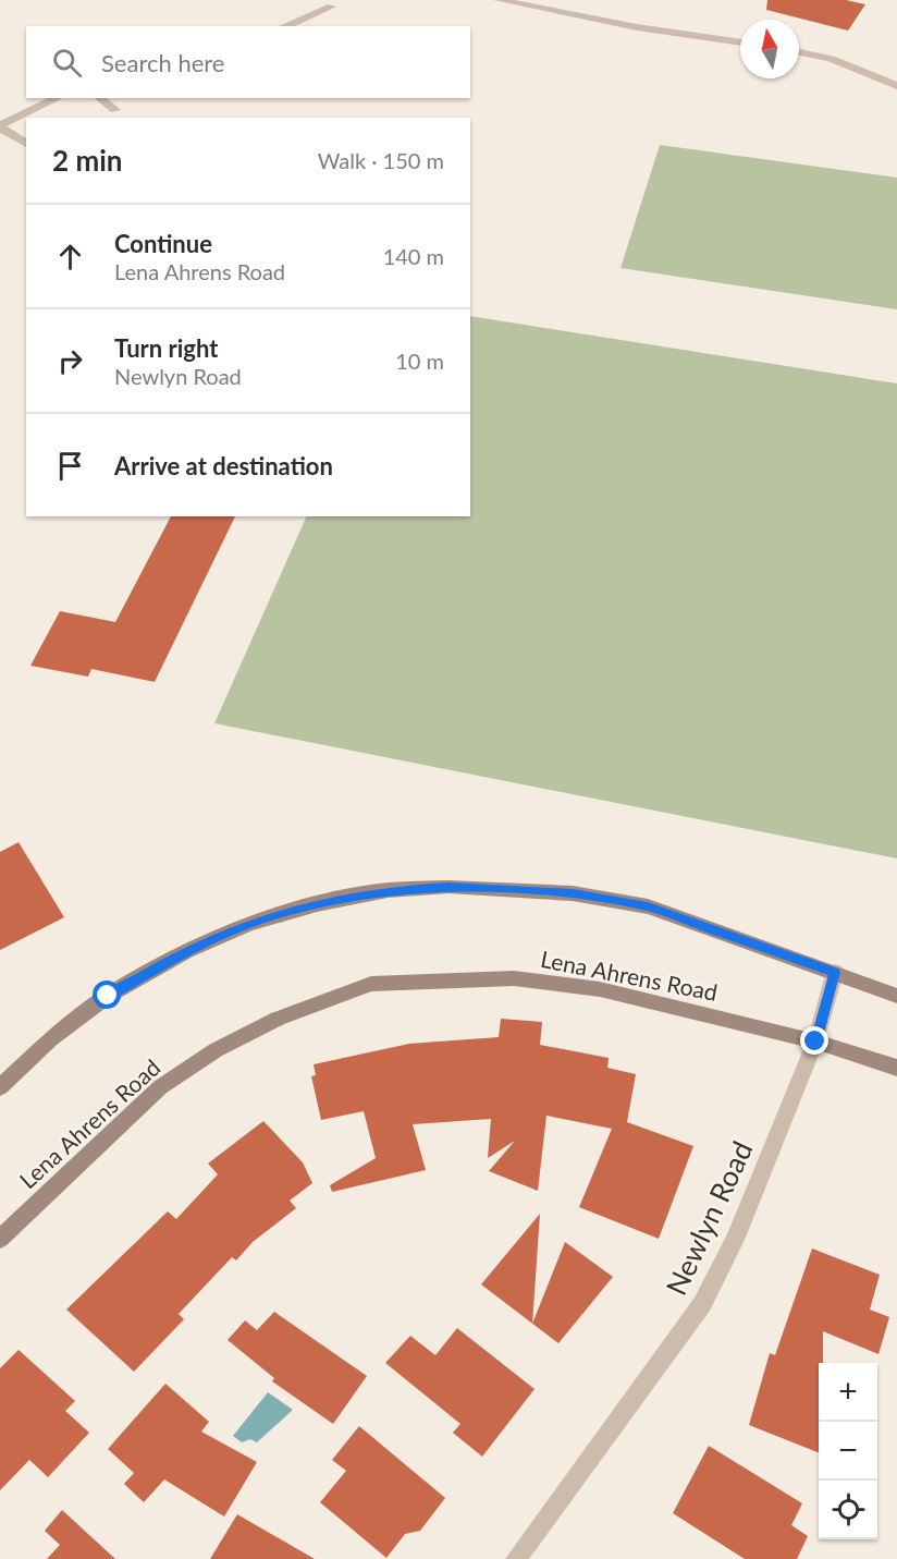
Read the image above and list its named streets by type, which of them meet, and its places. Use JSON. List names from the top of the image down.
{
  "streets": {
    "main road": ["Lena Ahrens Road"],
    "street": ["Newlyn Road"]
  },
  "crossings": [
    ["Lena Ahrens Road", "Newlyn Road"]
  ],
  "north": "top",
  "page": {
    "search": "Search here",
    "heading": ["2 min", "Walk · 150 m"],
    "list": [
      ["Continue", "Lena Ahrens Road", "140 m"],
      ["Turn right", "Newlyn Road", "10 m"],
      "Arrive at destination"
    ],
    "map_buttons": ["+", "−"]
  }
}
